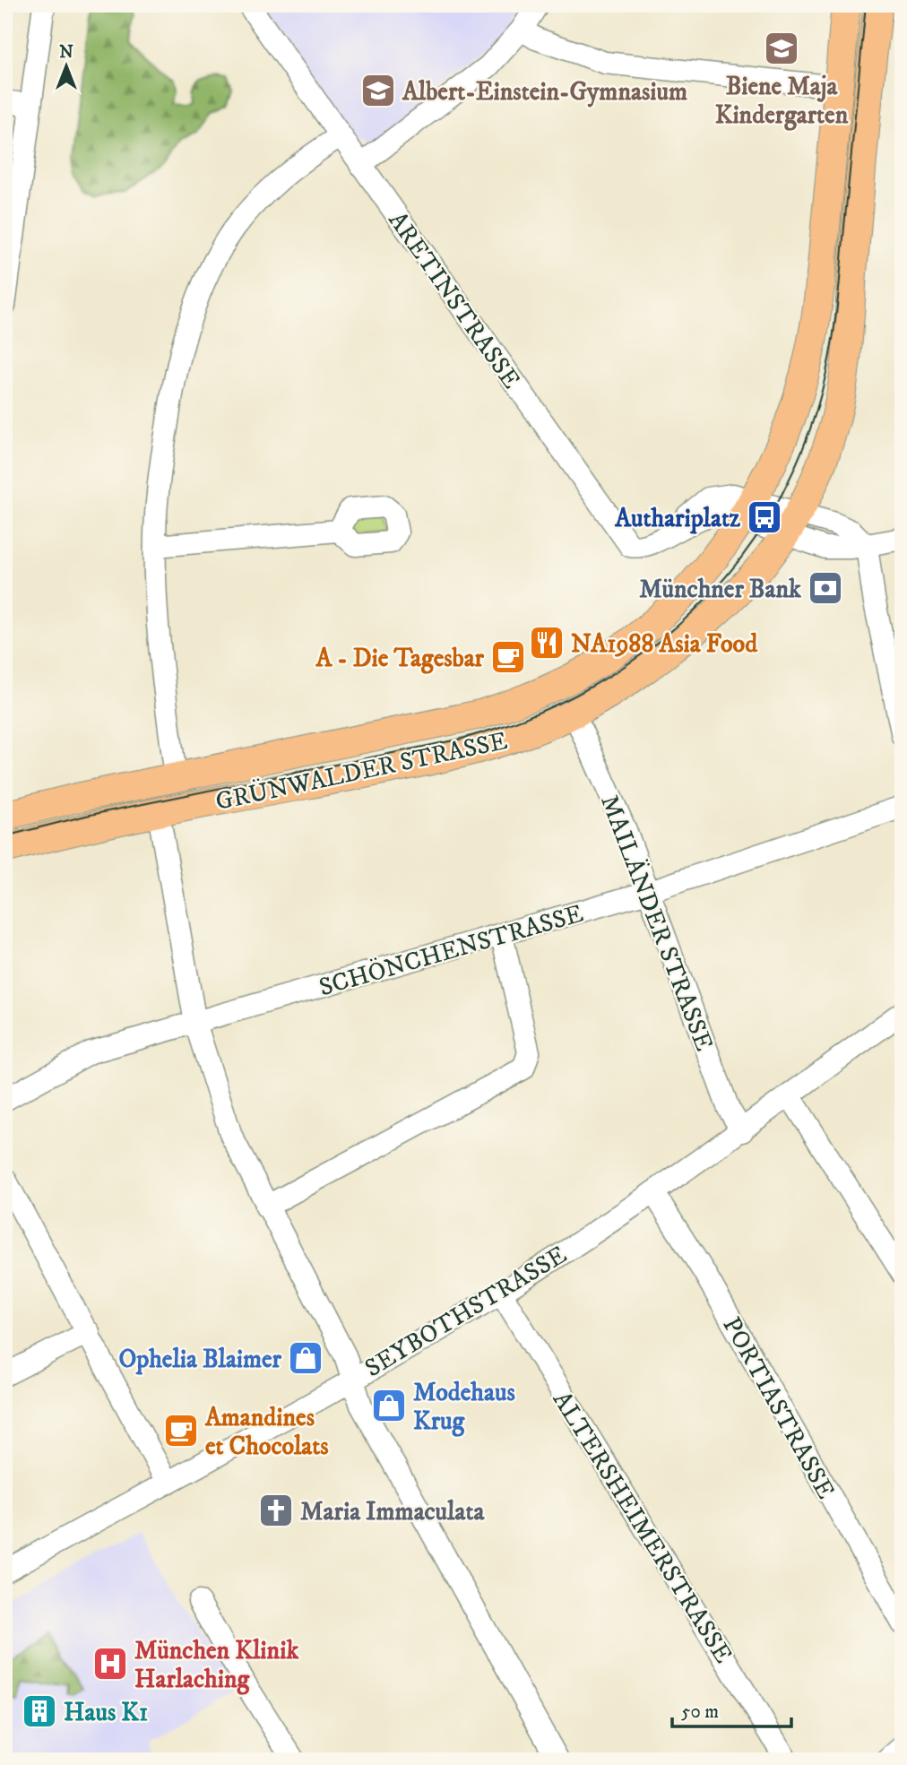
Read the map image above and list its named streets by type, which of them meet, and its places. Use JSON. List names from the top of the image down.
{
  "streets": {
    "main road": ["GRÜNWALDER STRASSE"],
    "street": [
      "ARETINSTRASSE",
      "MAILÄNDER STRASSE",
      "SCHÖNCHENSTRASSE",
      "SEYBOTHSTRASSE",
      "PORTIASTRASSE",
      "ALTERSHEIMERSTRASSE"
    ]
  },
  "crossings": [
    ["ARETINSTRASSE", "GRÜNWALDER STRASSE"],
    ["GRÜNWALDER STRASSE", "MAILÄNDER STRASSE"],
    ["MAILÄNDER STRASSE", "SCHÖNCHENSTRASSE"],
    ["MAILÄNDER STRASSE", "SEYBOTHSTRASSE"],
    ["SEYBOTHSTRASSE", "PORTIASTRASSE"],
    ["SEYBOTHSTRASSE", "ALTERSHEIMERSTRASSE"]
  ],
  "places": {
    "school or university": ["Biene Maja Kindergarten", "Albert-Einstein-Gymnasium"],
    "bus stop": ["Authariplatz"],
    "bank": ["Münchner Bank"],
    "restaurant": ["NA1988 Asia Food"],
    "cafe": ["A - Die Tagesbar", "Amandines et Chocolats"],
    "shop": ["Ophelia Blaimer", "Modehaus Krug"],
    "church": ["Maria Immaculata"],
    "hospital": ["München Klinik Harlaching"],
    "building": ["Haus K1"]
  },
  "scale_bar": "50 m",
  "north": "top"
}
